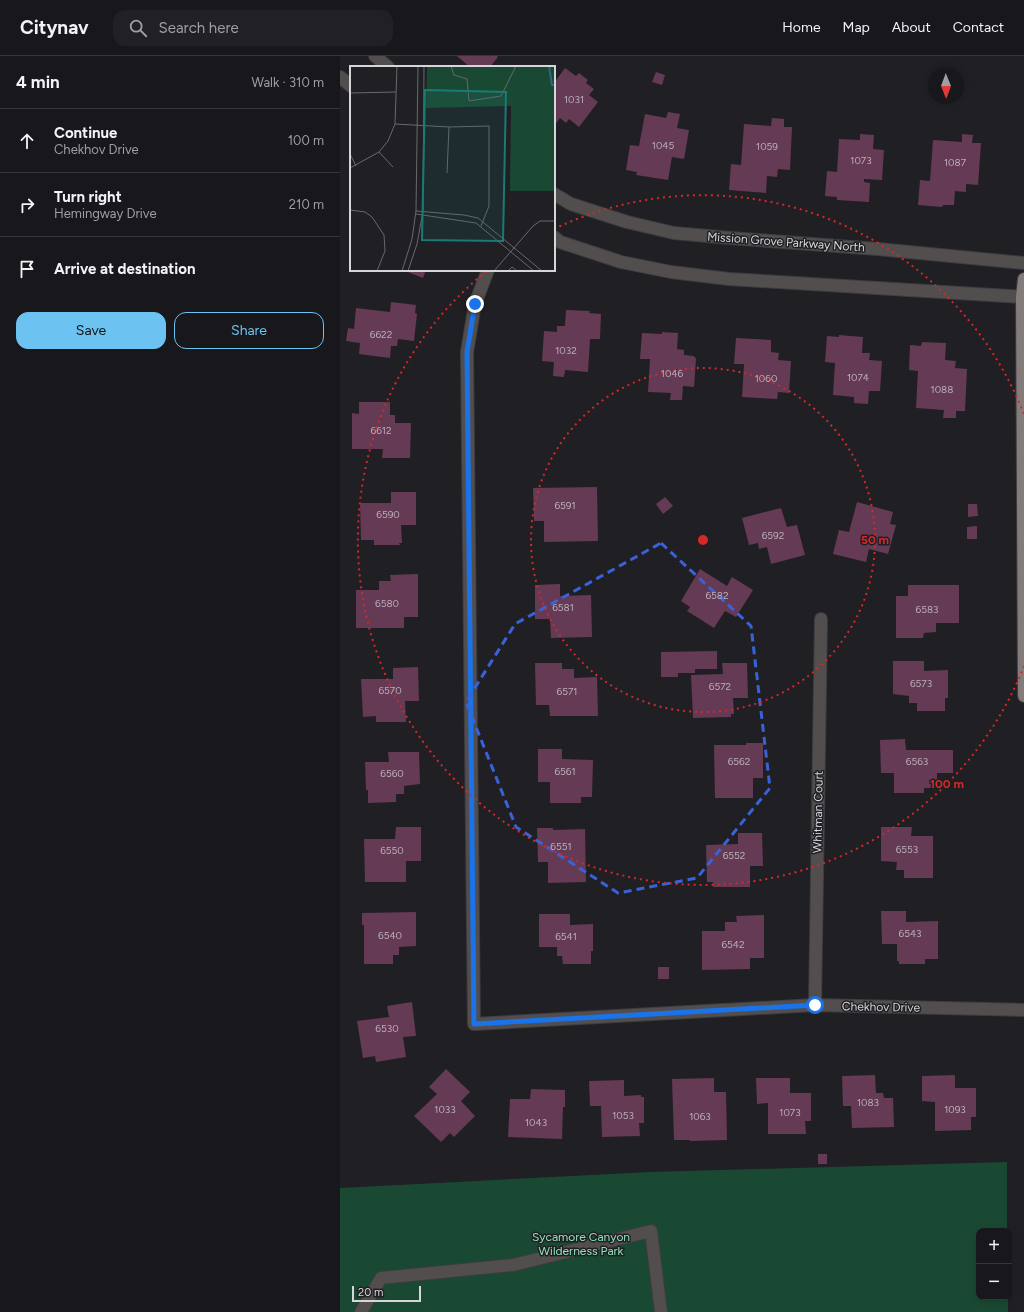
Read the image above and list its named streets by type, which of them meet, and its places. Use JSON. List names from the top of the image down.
{
  "streets": {
    "street": ["Mission Grove Parkway North", "Whitman Court", "Chekhov Drive"]
  },
  "crossings": [
    ["Whitman Court", "Chekhov Drive"]
  ],
  "parks": ["Sycamore Canyon Wilderness Park"],
  "house_numbers": [
    "1031",
    "1045",
    "1059",
    "1073",
    "1087",
    "6622",
    "1032",
    "1046",
    "1074",
    "1060",
    "1088",
    "6612",
    "6591",
    "6590",
    "6592",
    "6582",
    "6580",
    "6581",
    "6583",
    "6573",
    "6572",
    "6570",
    "6571",
    "6562",
    "6563",
    "6561",
    "6560",
    "6551",
    "6553",
    "6550",
    "6552",
    "6543",
    "6540",
    "6541",
    "6542",
    "6530",
    "1083",
    "1033",
    "1093",
    "1073",
    "1053",
    "1063",
    "1043"
  ],
  "scale_bar": "20 m",
  "north": "bottom",
  "page": {
    "header": "Citynav",
    "search": "Search here",
    "nav": [
      "Home",
      "Map",
      "About",
      "Contact"
    ],
    "heading": ["4 min", "Walk · 310 m"],
    "list": [
      ["Continue", "Chekhov Drive", "100 m"],
      ["Turn right", "Hemingway Drive", "210 m"],
      "Arrive at destination"
    ],
    "buttons": ["Save", "Share"],
    "map_buttons": ["+", "−"],
    "scale": "20 m"
  },
  "rings": ["50 m", "100 m"]
}
